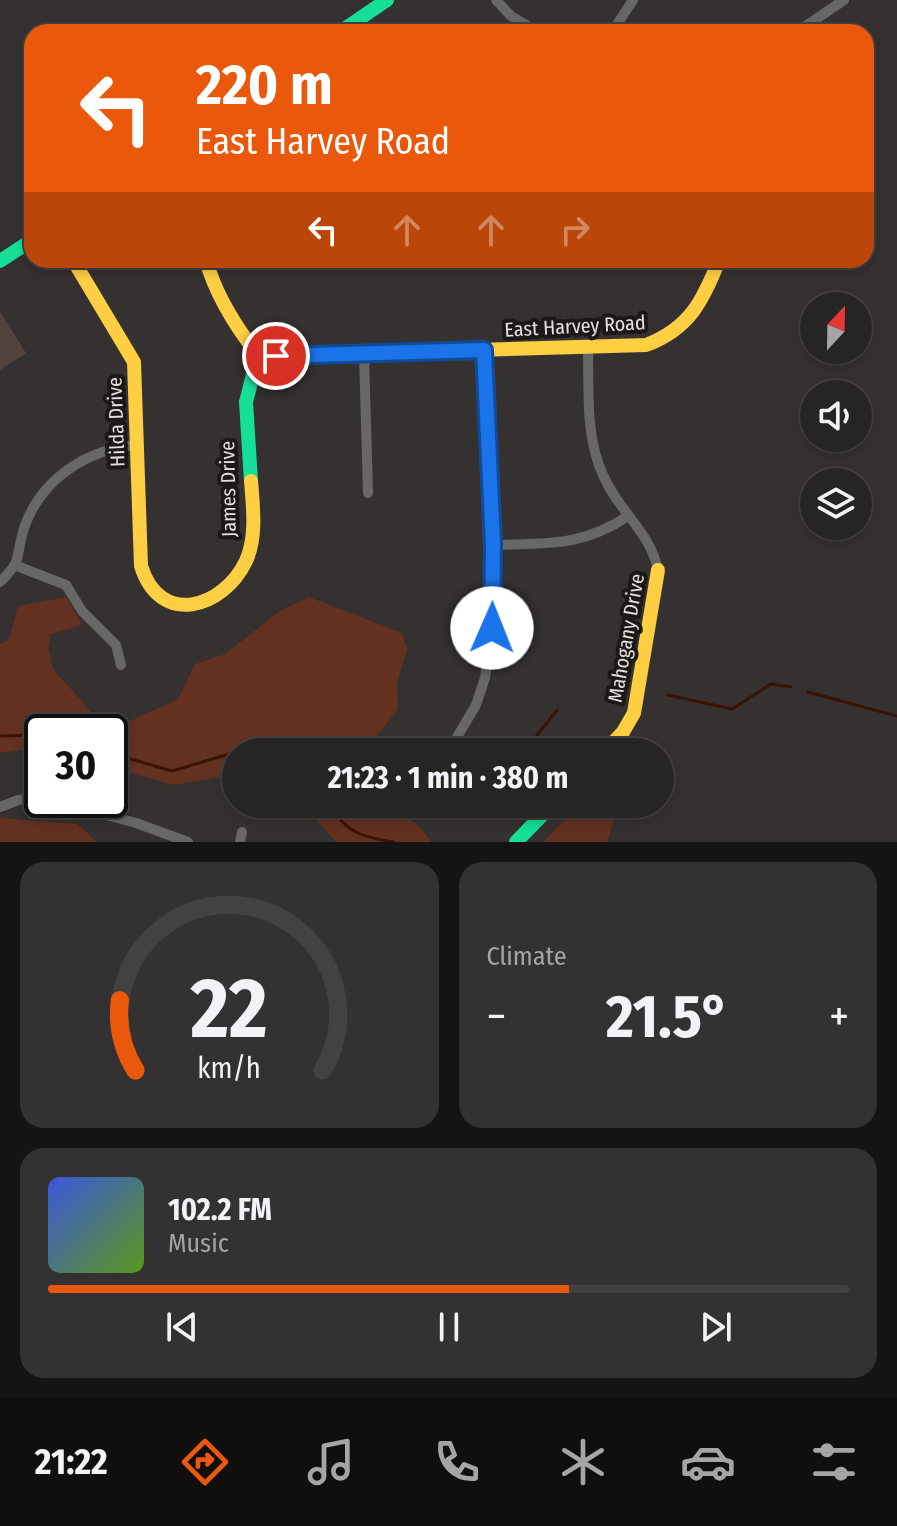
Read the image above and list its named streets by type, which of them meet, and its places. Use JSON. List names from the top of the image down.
{
  "streets": {
    "street": [
      "East Harvey Road",
      "Hilda Drive",
      "James Drive",
      "Mahogany Drive"
    ]
  },
  "crossings": [
    ["East Harvey Road", "James Drive"],
    ["East Harvey Road", "Mahogany Drive"],
    ["Hilda Drive", "James Drive"]
  ],
  "north": "top",
  "page": {
    "turn": ["220 m", "East Harvey Road"],
    "limit": "30",
    "trip": "21:23 · 1 min · 380 m",
    "tile": "Climate",
    "heat": ["−", "21.5°", "+"],
    "song": ["102.2 FM", "Music"],
    "tabs": "21:22",
    "gauge": ["22", "km/h"]
  }
}
